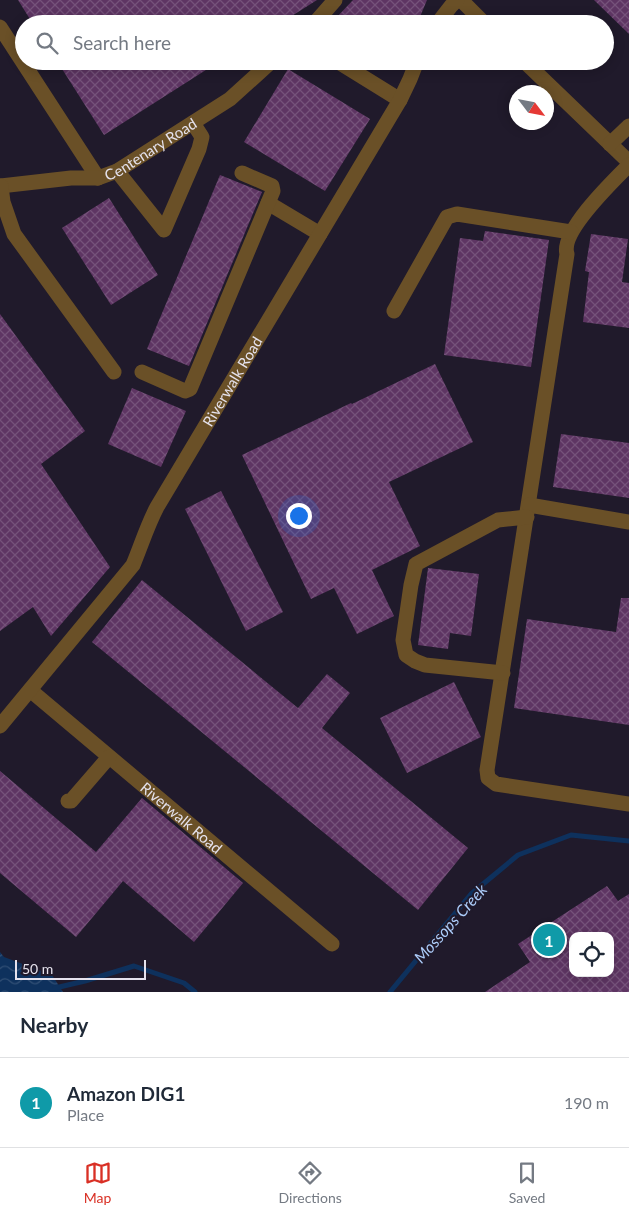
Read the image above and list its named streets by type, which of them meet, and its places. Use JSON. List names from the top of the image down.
{
  "streets": {
    "street": ["Centenary Road", "Riverwalk Road"]
  },
  "water": ["Mossops Creek"],
  "scale_bar": "50 m",
  "north": "bottom right",
  "page": {
    "search": "Search here",
    "pins": "1",
    "scale": "50 m",
    "heading": "Nearby",
    "list": [
      {
        "mark": "1",
        "name": "Amazon DIG1",
        "note": "Place",
        "value": "190 m"
      }
    ],
    "nav": ["Map", "Directions", "Saved"]
  }
}
